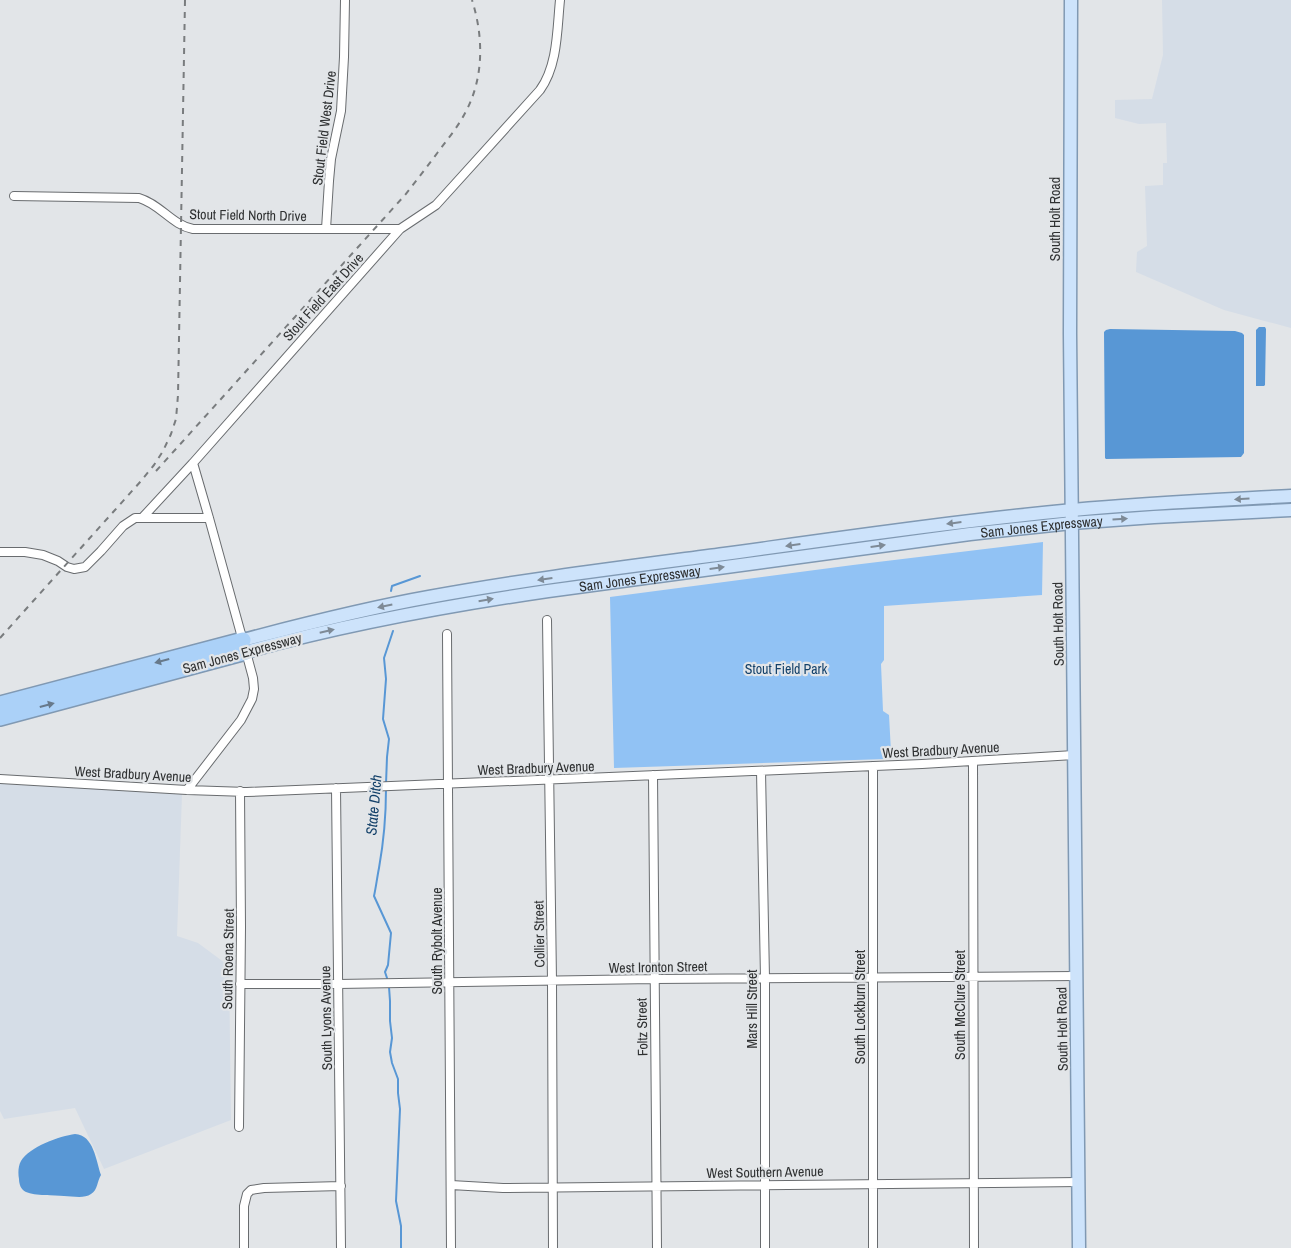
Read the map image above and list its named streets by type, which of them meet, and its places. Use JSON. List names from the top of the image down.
{
  "streets": {
    "highway": ["Sam Jones Expressway"],
    "main road": ["South Holt Road"],
    "street": [
      "Stout Field West Drive",
      "Stout Field North Drive",
      "Stout Field East Drive",
      "West Bradbury Avenue",
      "Collier Street",
      "South Rybolt Avenue",
      "South Roena Street",
      "West Ironton Street",
      "South McClure Street",
      "South Lockburn Street",
      "Mars Hill Street",
      "South Lyons Avenue",
      "Foltz Street",
      "West Southern Avenue"
    ]
  },
  "crossings": [
    ["Stout Field West Drive", "Stout Field North Drive"],
    ["Stout Field North Drive", "Stout Field East Drive"],
    ["South Holt Road", "Sam Jones Expressway"],
    ["South Holt Road", "West Bradbury Avenue"],
    ["South Holt Road", "West Ironton Street"],
    ["South Holt Road", "West Southern Avenue"],
    ["West Bradbury Avenue", "Collier Street"],
    ["West Bradbury Avenue", "South Rybolt Avenue"],
    ["West Bradbury Avenue", "South Roena Street"],
    ["West Bradbury Avenue", "South McClure Street"],
    ["West Bradbury Avenue", "South Lockburn Street"],
    ["West Bradbury Avenue", "Mars Hill Street"],
    ["West Bradbury Avenue", "South Lyons Avenue"],
    ["West Bradbury Avenue", "Foltz Street"],
    ["Collier Street", "West Ironton Street"],
    ["Collier Street", "West Southern Avenue"],
    ["South Rybolt Avenue", "West Ironton Street"],
    ["South Rybolt Avenue", "West Southern Avenue"],
    ["South Roena Street", "West Ironton Street"],
    ["West Ironton Street", "South McClure Street"],
    ["West Ironton Street", "South Lockburn Street"],
    ["West Ironton Street", "Mars Hill Street"],
    ["West Ironton Street", "South Lyons Avenue"],
    ["West Ironton Street", "Foltz Street"],
    ["South McClure Street", "West Southern Avenue"],
    ["South Lockburn Street", "West Southern Avenue"],
    ["Mars Hill Street", "West Southern Avenue"],
    ["Foltz Street", "West Southern Avenue"]
  ],
  "water": ["State Ditch"],
  "parks": ["Stout Field Park"]
}
